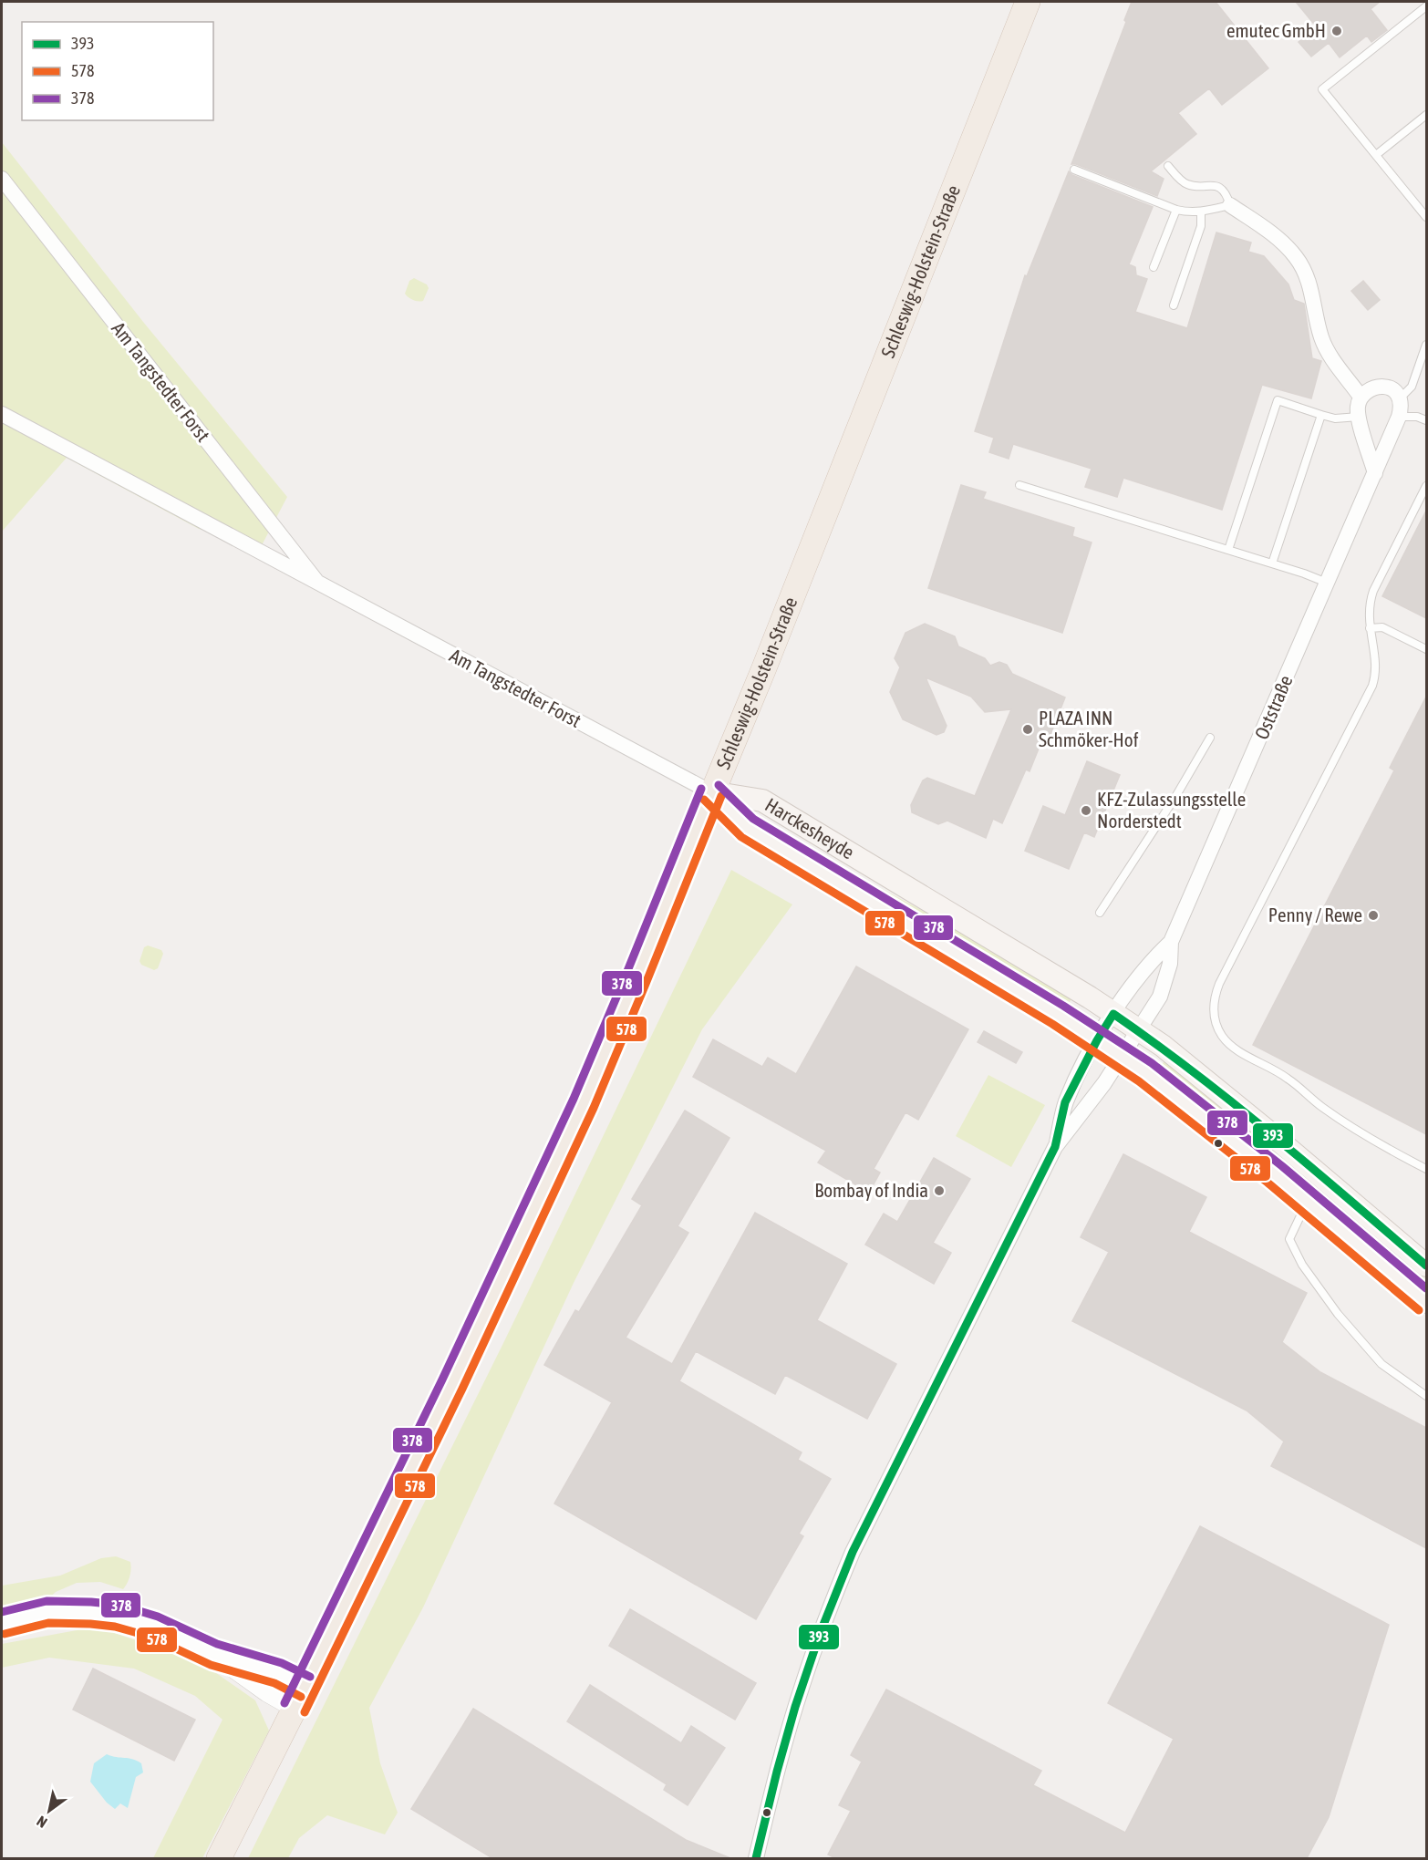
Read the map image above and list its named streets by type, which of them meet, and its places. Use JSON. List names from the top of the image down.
{
  "streets": {
    "main road": ["Schleswig-Holstein-Straße", "Harckesheyde"],
    "street": ["Am Tangstedter Forst", "Oststraße"]
  },
  "crossings": [
    ["Schleswig-Holstein-Straße", "Am Tangstedter Forst"],
    ["Schleswig-Holstein-Straße", "Harckesheyde"],
    ["Am Tangstedter Forst", "Harckesheyde"],
    ["Oststraße", "Harckesheyde"]
  ],
  "places": [
    "emutec GmbH",
    "PLAZA INN Schmöker-Hof",
    "KFZ-Zulassungsstelle Norderstedt",
    "Penny / Rewe",
    "Bombay of India"
  ],
  "lines": ["transit line 378", "transit line 578", "transit line 393"],
  "legend": ["393", "578", "378"],
  "north": "bottom left"
}
